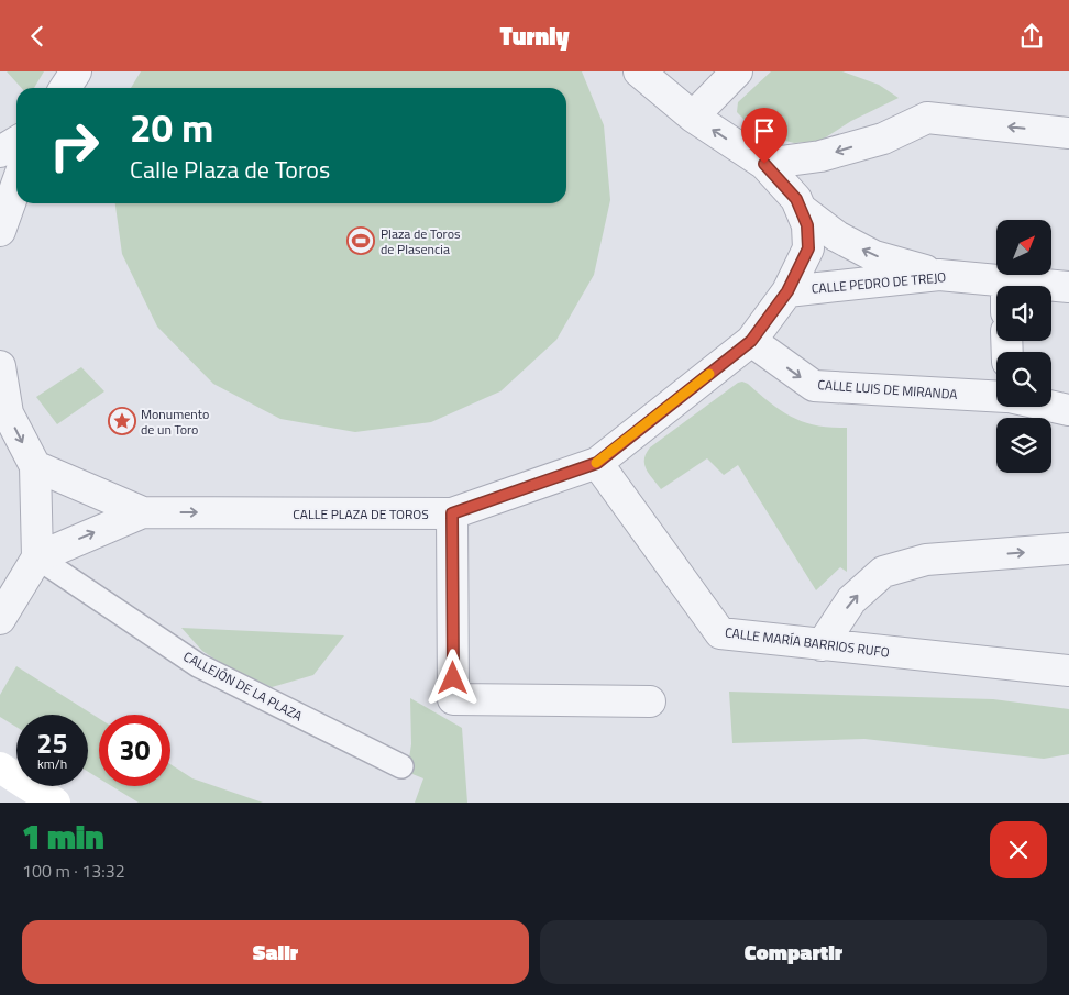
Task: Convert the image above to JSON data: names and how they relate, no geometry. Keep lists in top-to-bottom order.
{
  "streets": {
    "street": [
      "CALLE PEDRO DE TREJO",
      "CALLE LUIS DE MIRANDA",
      "CALLE PLAZA DE TOROS",
      "CALLE MARÍA BARRIOS RUFO"
    ],
    "lane": ["CALLEJÓN DE LA PLAZA"]
  },
  "crossings": [
    ["CALLE PEDRO DE TREJO", "CALLE PLAZA DE TOROS"],
    ["CALLE LUIS DE MIRANDA", "CALLE PLAZA DE TOROS"],
    ["CALLE PLAZA DE TOROS", "CALLE MARÍA BARRIOS RUFO"]
  ],
  "places": {
    "sports": ["Plaza de Toros de Plasencia"],
    "place": ["Monumento de un Toro"]
  },
  "north": "top right",
  "page": {
    "header": "Turnly",
    "turn": ["20 m", "Calle Plaza de Toros"],
    "speed": "25 km/h",
    "limit": "30",
    "heading": ["1 min", "100 m · 13:32"],
    "buttons": ["Salir", "Compartir"]
  }
}
